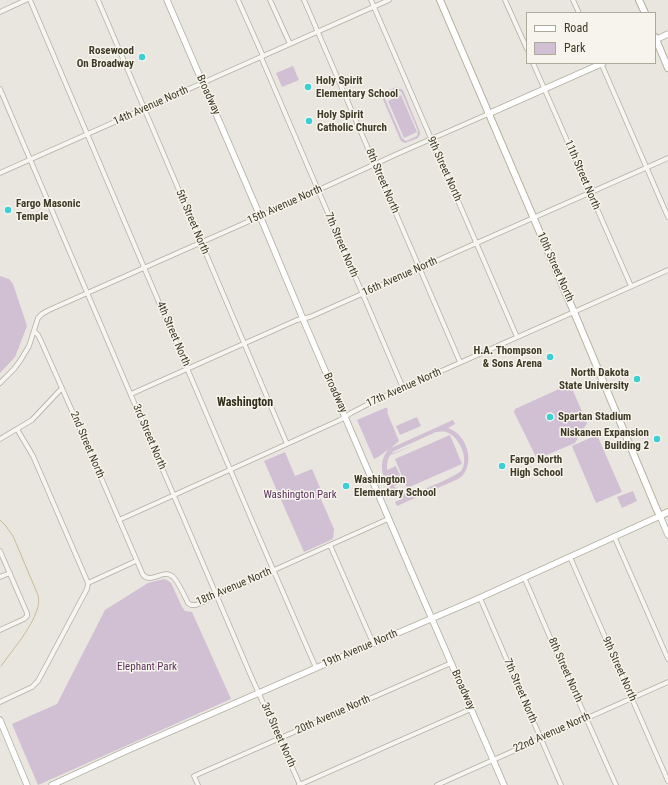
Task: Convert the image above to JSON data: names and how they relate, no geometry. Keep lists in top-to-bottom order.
{
  "streets": {
    "main road": ["10th Street North", "19th Avenue North"],
    "street": [
      "Broadway",
      "14th Avenue North",
      "9th Street North",
      "11th Street North",
      "8th Street North",
      "15th Avenue North",
      "5th Street North",
      "7th Street North",
      "16th Avenue North",
      "4th Street North",
      "17th Avenue North",
      "3rd Street North",
      "2nd Street North",
      "18th Avenue North",
      "20th Avenue North",
      "22nd Avenue North"
    ]
  },
  "crossings": [
    ["Broadway", "14th Avenue North"],
    ["Broadway", "15th Avenue North"],
    ["Broadway", "16th Avenue North"],
    ["Broadway", "17th Avenue North"],
    ["Broadway", "18th Avenue North"],
    ["Broadway", "19th Avenue North"],
    ["Broadway", "20th Avenue North"],
    ["Broadway", "22nd Avenue North"],
    ["14th Avenue North", "9th Street North"],
    ["14th Avenue North", "8th Street North"],
    ["14th Avenue North", "5th Street North"],
    ["14th Avenue North", "7th Street North"],
    ["14th Avenue North", "4th Street North"],
    ["14th Avenue North", "3rd Street North"],
    ["9th Street North", "15th Avenue North"],
    ["9th Street North", "16th Avenue North"],
    ["9th Street North", "17th Avenue North"],
    ["9th Street North", "19th Avenue North"],
    ["9th Street North", "22nd Avenue North"],
    ["11th Street North", "15th Avenue North"],
    ["11th Street North", "16th Avenue North"],
    ["11th Street North", "17th Avenue North"],
    ["8th Street North", "15th Avenue North"],
    ["8th Street North", "16th Avenue North"],
    ["8th Street North", "17th Avenue North"],
    ["8th Street North", "19th Avenue North"],
    ["8th Street North", "22nd Avenue North"],
    ["15th Avenue North", "5th Street North"],
    ["15th Avenue North", "7th Street North"],
    ["15th Avenue North", "10th Street North"],
    ["15th Avenue North", "4th Street North"],
    ["15th Avenue North", "3rd Street North"],
    ["15th Avenue North", "2nd Street North"],
    ["5th Street North", "16th Avenue North"],
    ["5th Street North", "17th Avenue North"],
    ["7th Street North", "16th Avenue North"],
    ["7th Street North", "17th Avenue North"],
    ["7th Street North", "19th Avenue North"],
    ["7th Street North", "22nd Avenue North"],
    ["10th Street North", "16th Avenue North"],
    ["10th Street North", "17th Avenue North"],
    ["10th Street North", "19th Avenue North"],
    ["16th Avenue North", "4th Street North"],
    ["16th Avenue North", "3rd Street North"],
    ["4th Street North", "17th Avenue North"],
    ["4th Street North", "18th Avenue North"],
    ["4th Street North", "19th Avenue North"],
    ["17th Avenue North", "3rd Street North"],
    ["17th Avenue North", "2nd Street North"],
    ["3rd Street North", "18th Avenue North"],
    ["3rd Street North", "19th Avenue North"],
    ["3rd Street North", "20th Avenue North"],
    ["2nd Street North", "18th Avenue North"]
  ],
  "districts": ["Washington"],
  "parks": ["Washington Park", "Elephant Park"],
  "places": [
    "Rosewood On Broadway",
    "Holy Spirit Elementary School",
    "Holy Spirit Catholic Church",
    "Fargo Masonic Temple",
    "H.A. Thompson & Sons Arena",
    "North Dakota State University",
    "Spartan Stadium",
    "Niskanen Expansion Building 2",
    "Fargo North High School",
    "Washington Elementary School"
  ],
  "legend": ["Road", "Park"]
}
